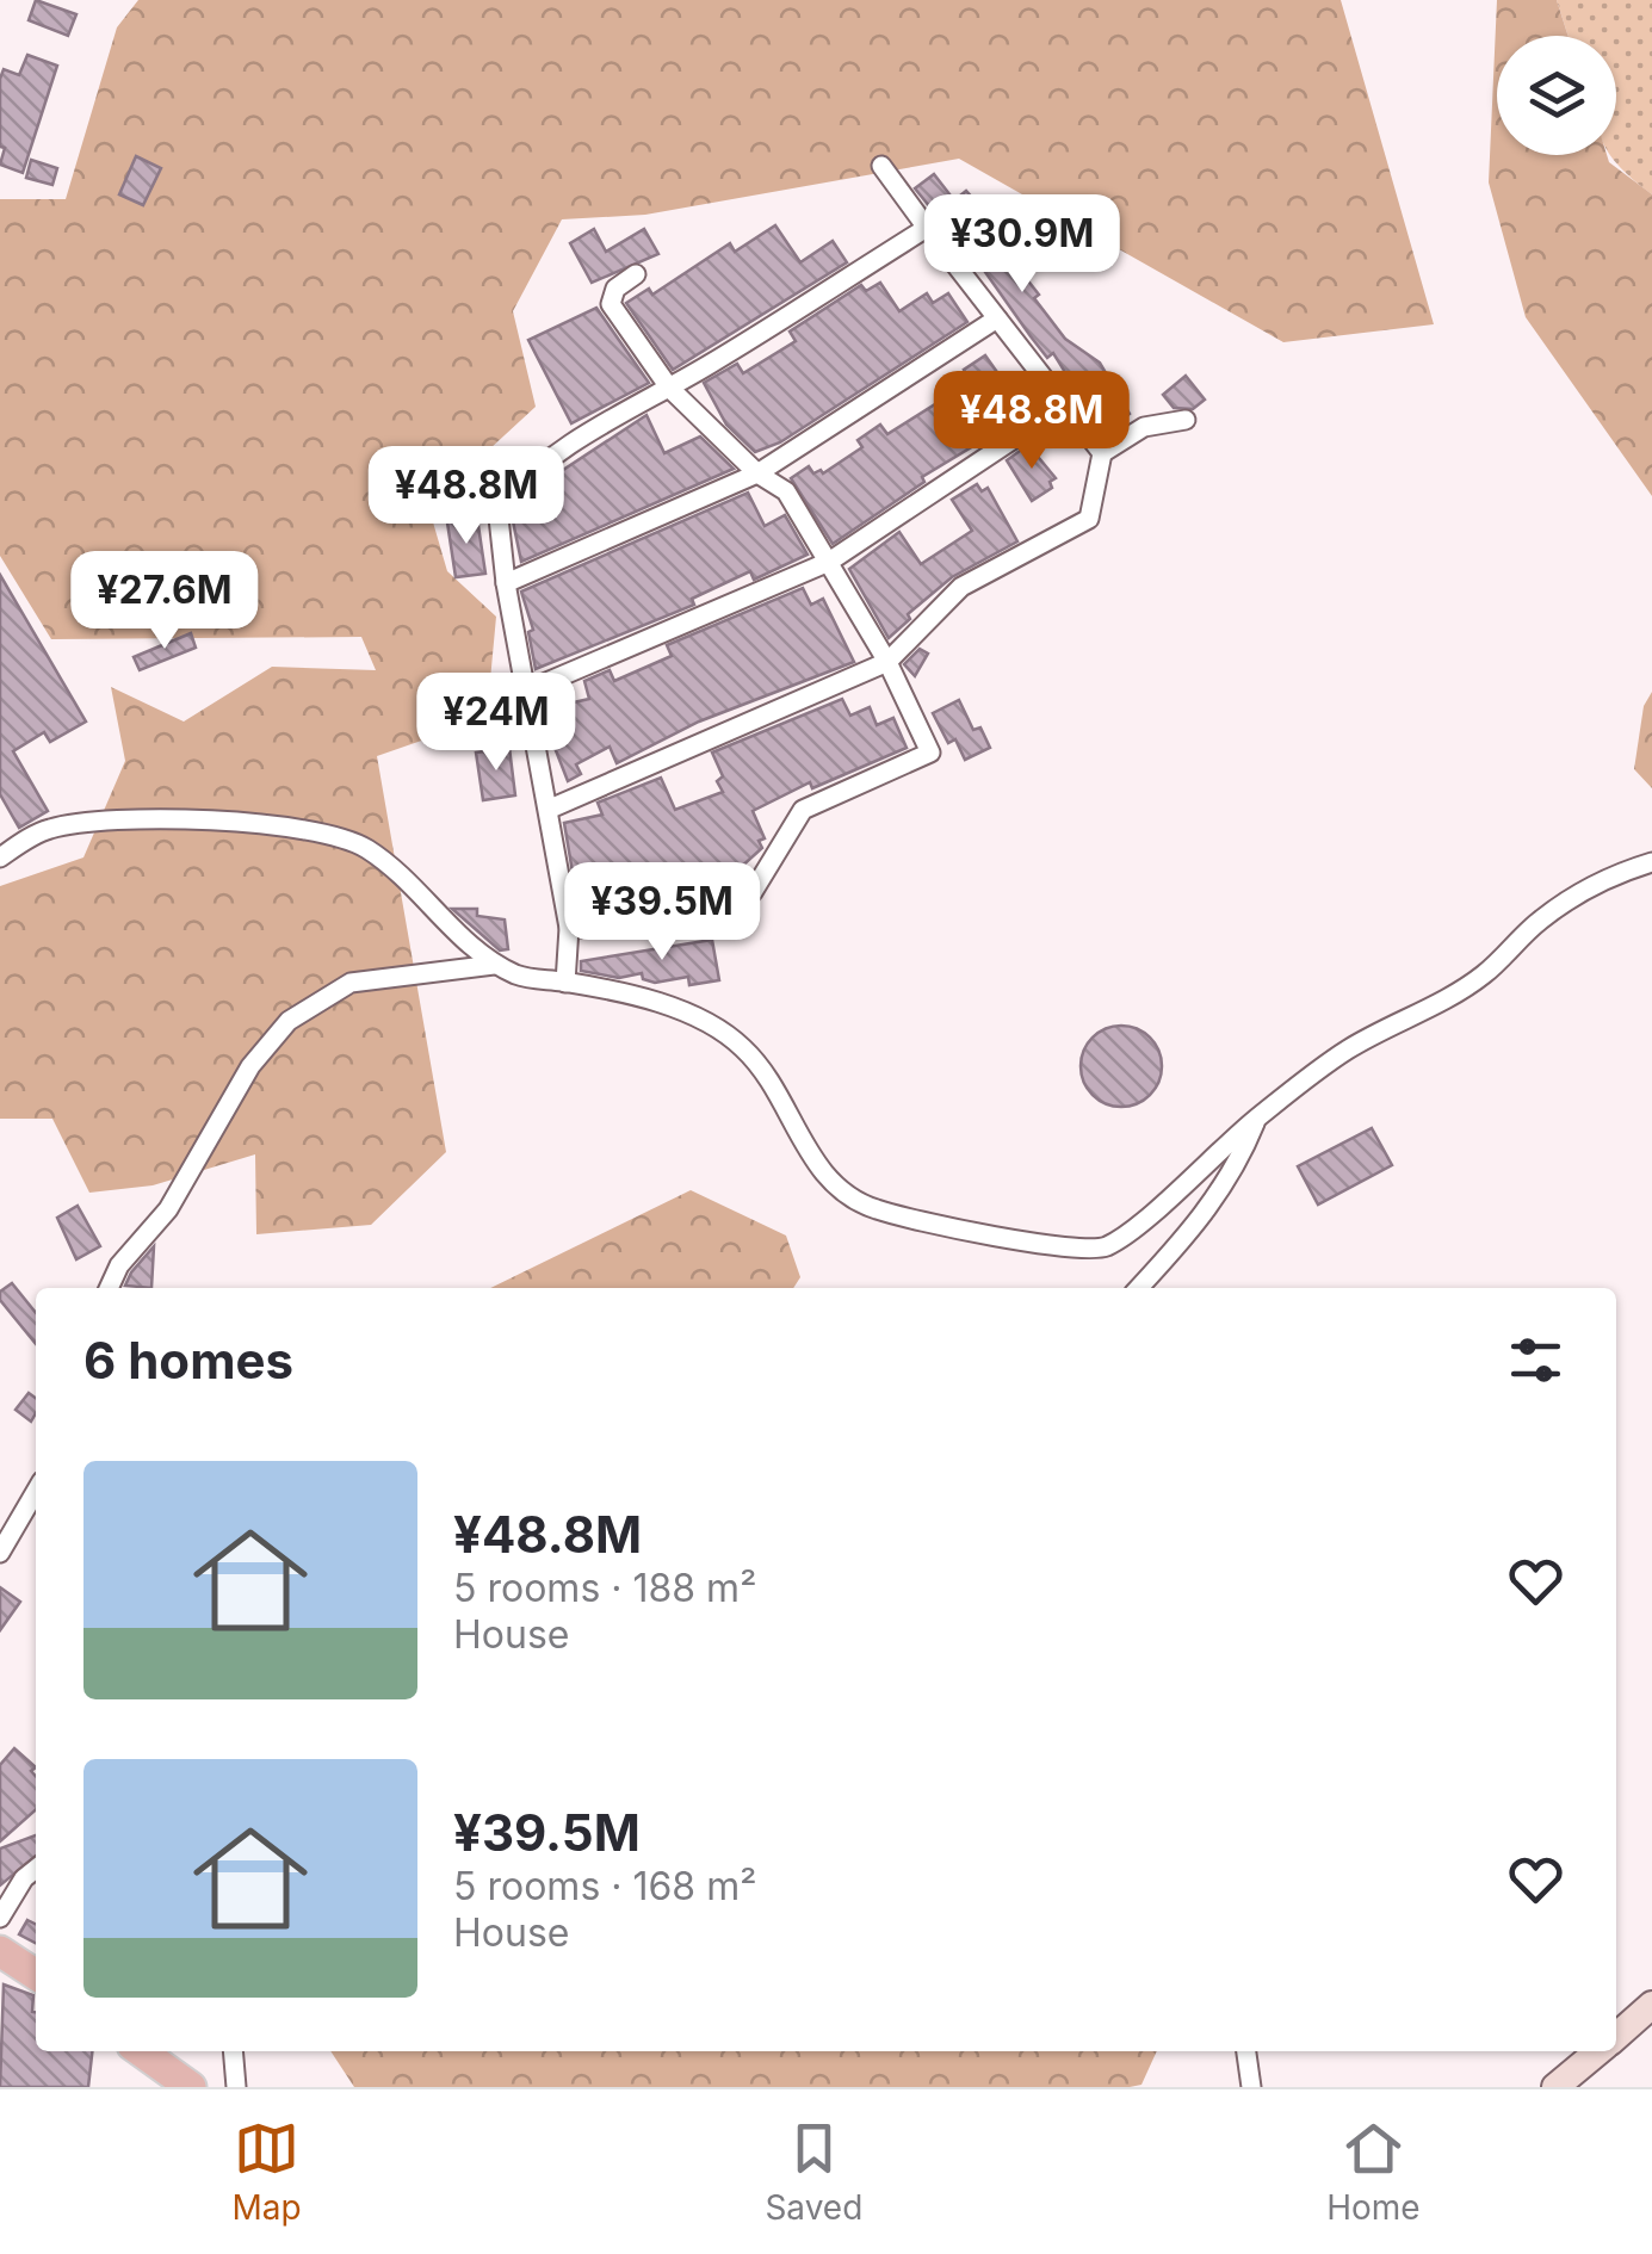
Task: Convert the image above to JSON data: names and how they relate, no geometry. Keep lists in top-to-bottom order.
{
  "page": {
    "price": [
      "¥30.9M",
      "¥48.8M",
      "¥48.8M",
      "¥27.6M",
      "¥24M",
      "¥39.5M"
    ],
    "heading": "6 homes",
    "list": [
      {
        "name": "¥48.8M",
        "note": "5 rooms · 188 m² · House"
      },
      {
        "name": "¥39.5M",
        "note": "5 rooms · 168 m² · House"
      }
    ],
    "tabs": ["Map", "Saved", "Home"]
  }
}
